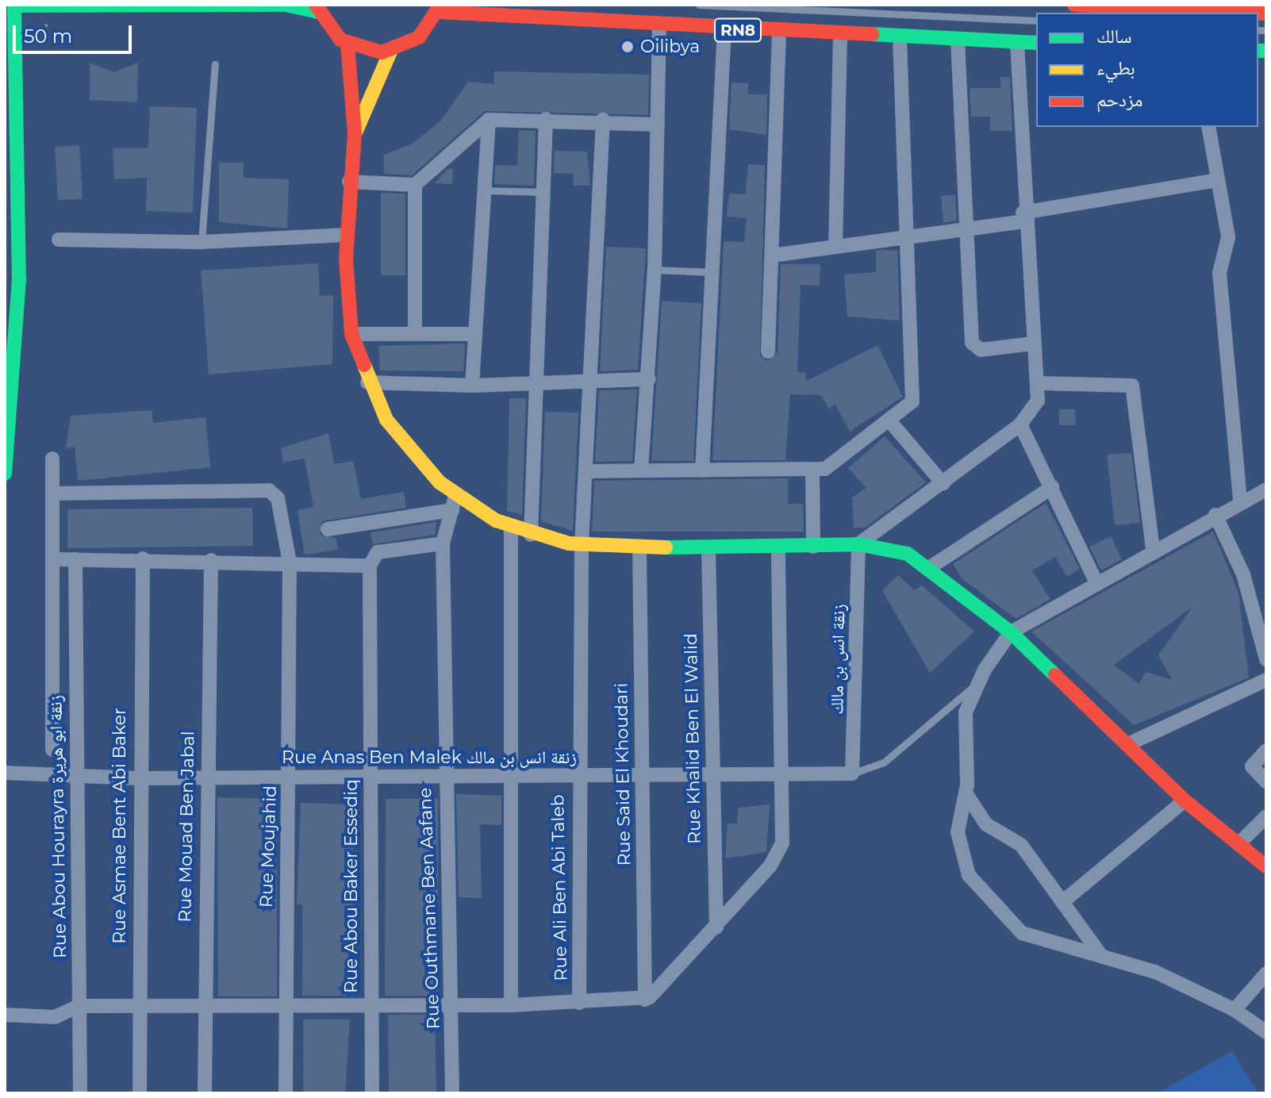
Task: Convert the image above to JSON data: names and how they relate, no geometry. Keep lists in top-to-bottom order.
{
  "streets": {
    "main road": ["RN8"],
    "street": [
      "زنقة انس بن مالك",
      "Rue Khalid Ben El Walid",
      "Rue Anas Ben Malek زنقة انس بن مالك",
      "Rue Said El Khoudari",
      "Rue Asmae Bent Abi Baker",
      "Rue Abou Hourayra زنقة ابو هريرة",
      "Rue Mouad Ben Jabal",
      "Rue Moujahid",
      "Rue Abou Baker Essediq",
      "Rue Ali Ben Abi Taleb",
      "Rue Outhmane Ben Aafane"
    ]
  },
  "crossings": [
    ["زنقة انس بن مالك", "Rue Anas Ben Malek زنقة انس بن مالك"],
    ["Rue Khalid Ben El Walid", "Rue Anas Ben Malek زنقة انس بن مالك"],
    ["Rue Anas Ben Malek زنقة انس بن مالك", "Rue Said El Khoudari"],
    ["Rue Anas Ben Malek زنقة انس بن مالك", "Rue Asmae Bent Abi Baker"],
    ["Rue Anas Ben Malek زنقة انس بن مالك", "Rue Abou Hourayra زنقة ابو هريرة"],
    ["Rue Anas Ben Malek زنقة انس بن مالك", "Rue Mouad Ben Jabal"],
    ["Rue Anas Ben Malek زنقة انس بن مالك", "Rue Moujahid"],
    ["Rue Anas Ben Malek زنقة انس بن مالك", "Rue Abou Baker Essediq"],
    ["Rue Anas Ben Malek زنقة انس بن مالك", "Rue Ali Ben Abi Taleb"],
    ["Rue Anas Ben Malek زنقة انس بن مالك", "Rue Outhmane Ben Aafane"]
  ],
  "places": ["Oilibya"],
  "legend": ["سالك", "بطيء", "مزدحم"],
  "scale_bar": "50 m"
}
